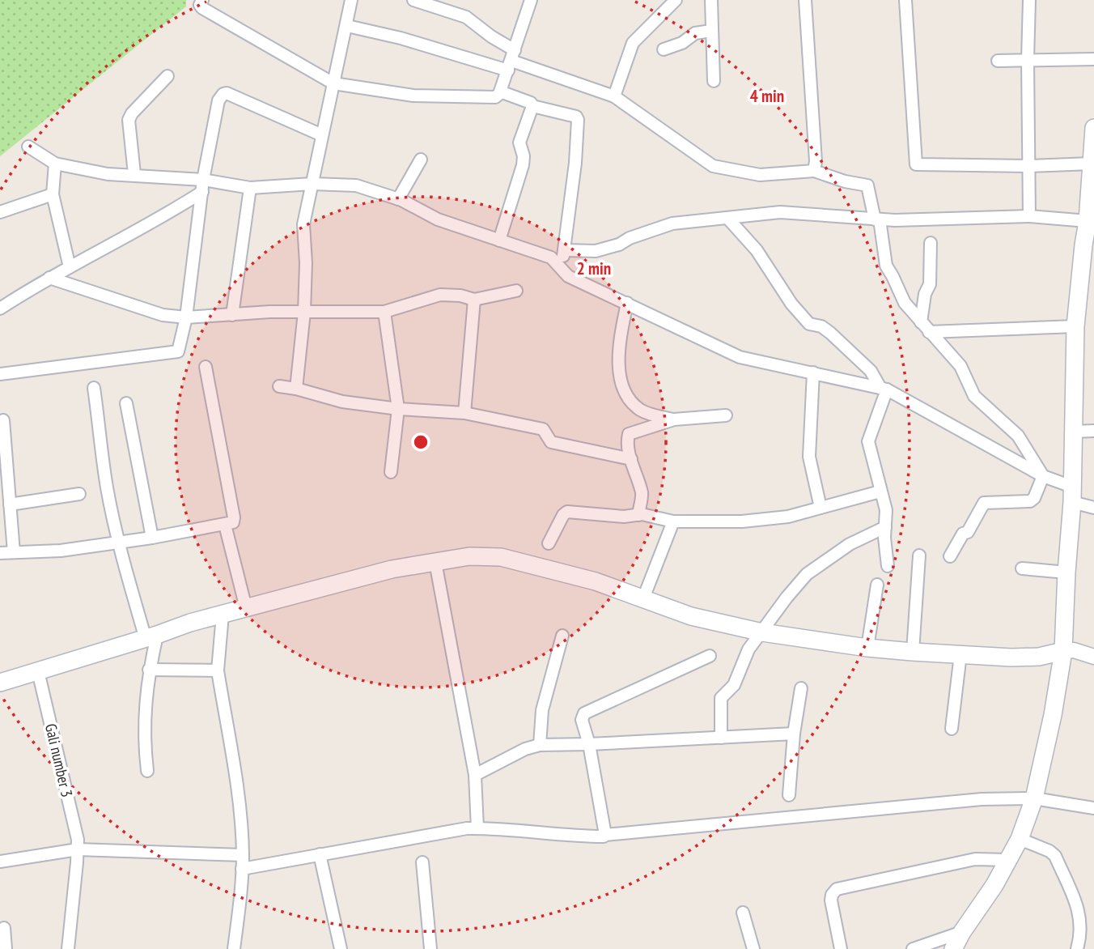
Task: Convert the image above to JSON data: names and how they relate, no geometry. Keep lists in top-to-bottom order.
{
  "streets": {
    "street": ["Gali number 3"]
  },
  "rings": ["4 min", "2 min"]
}
